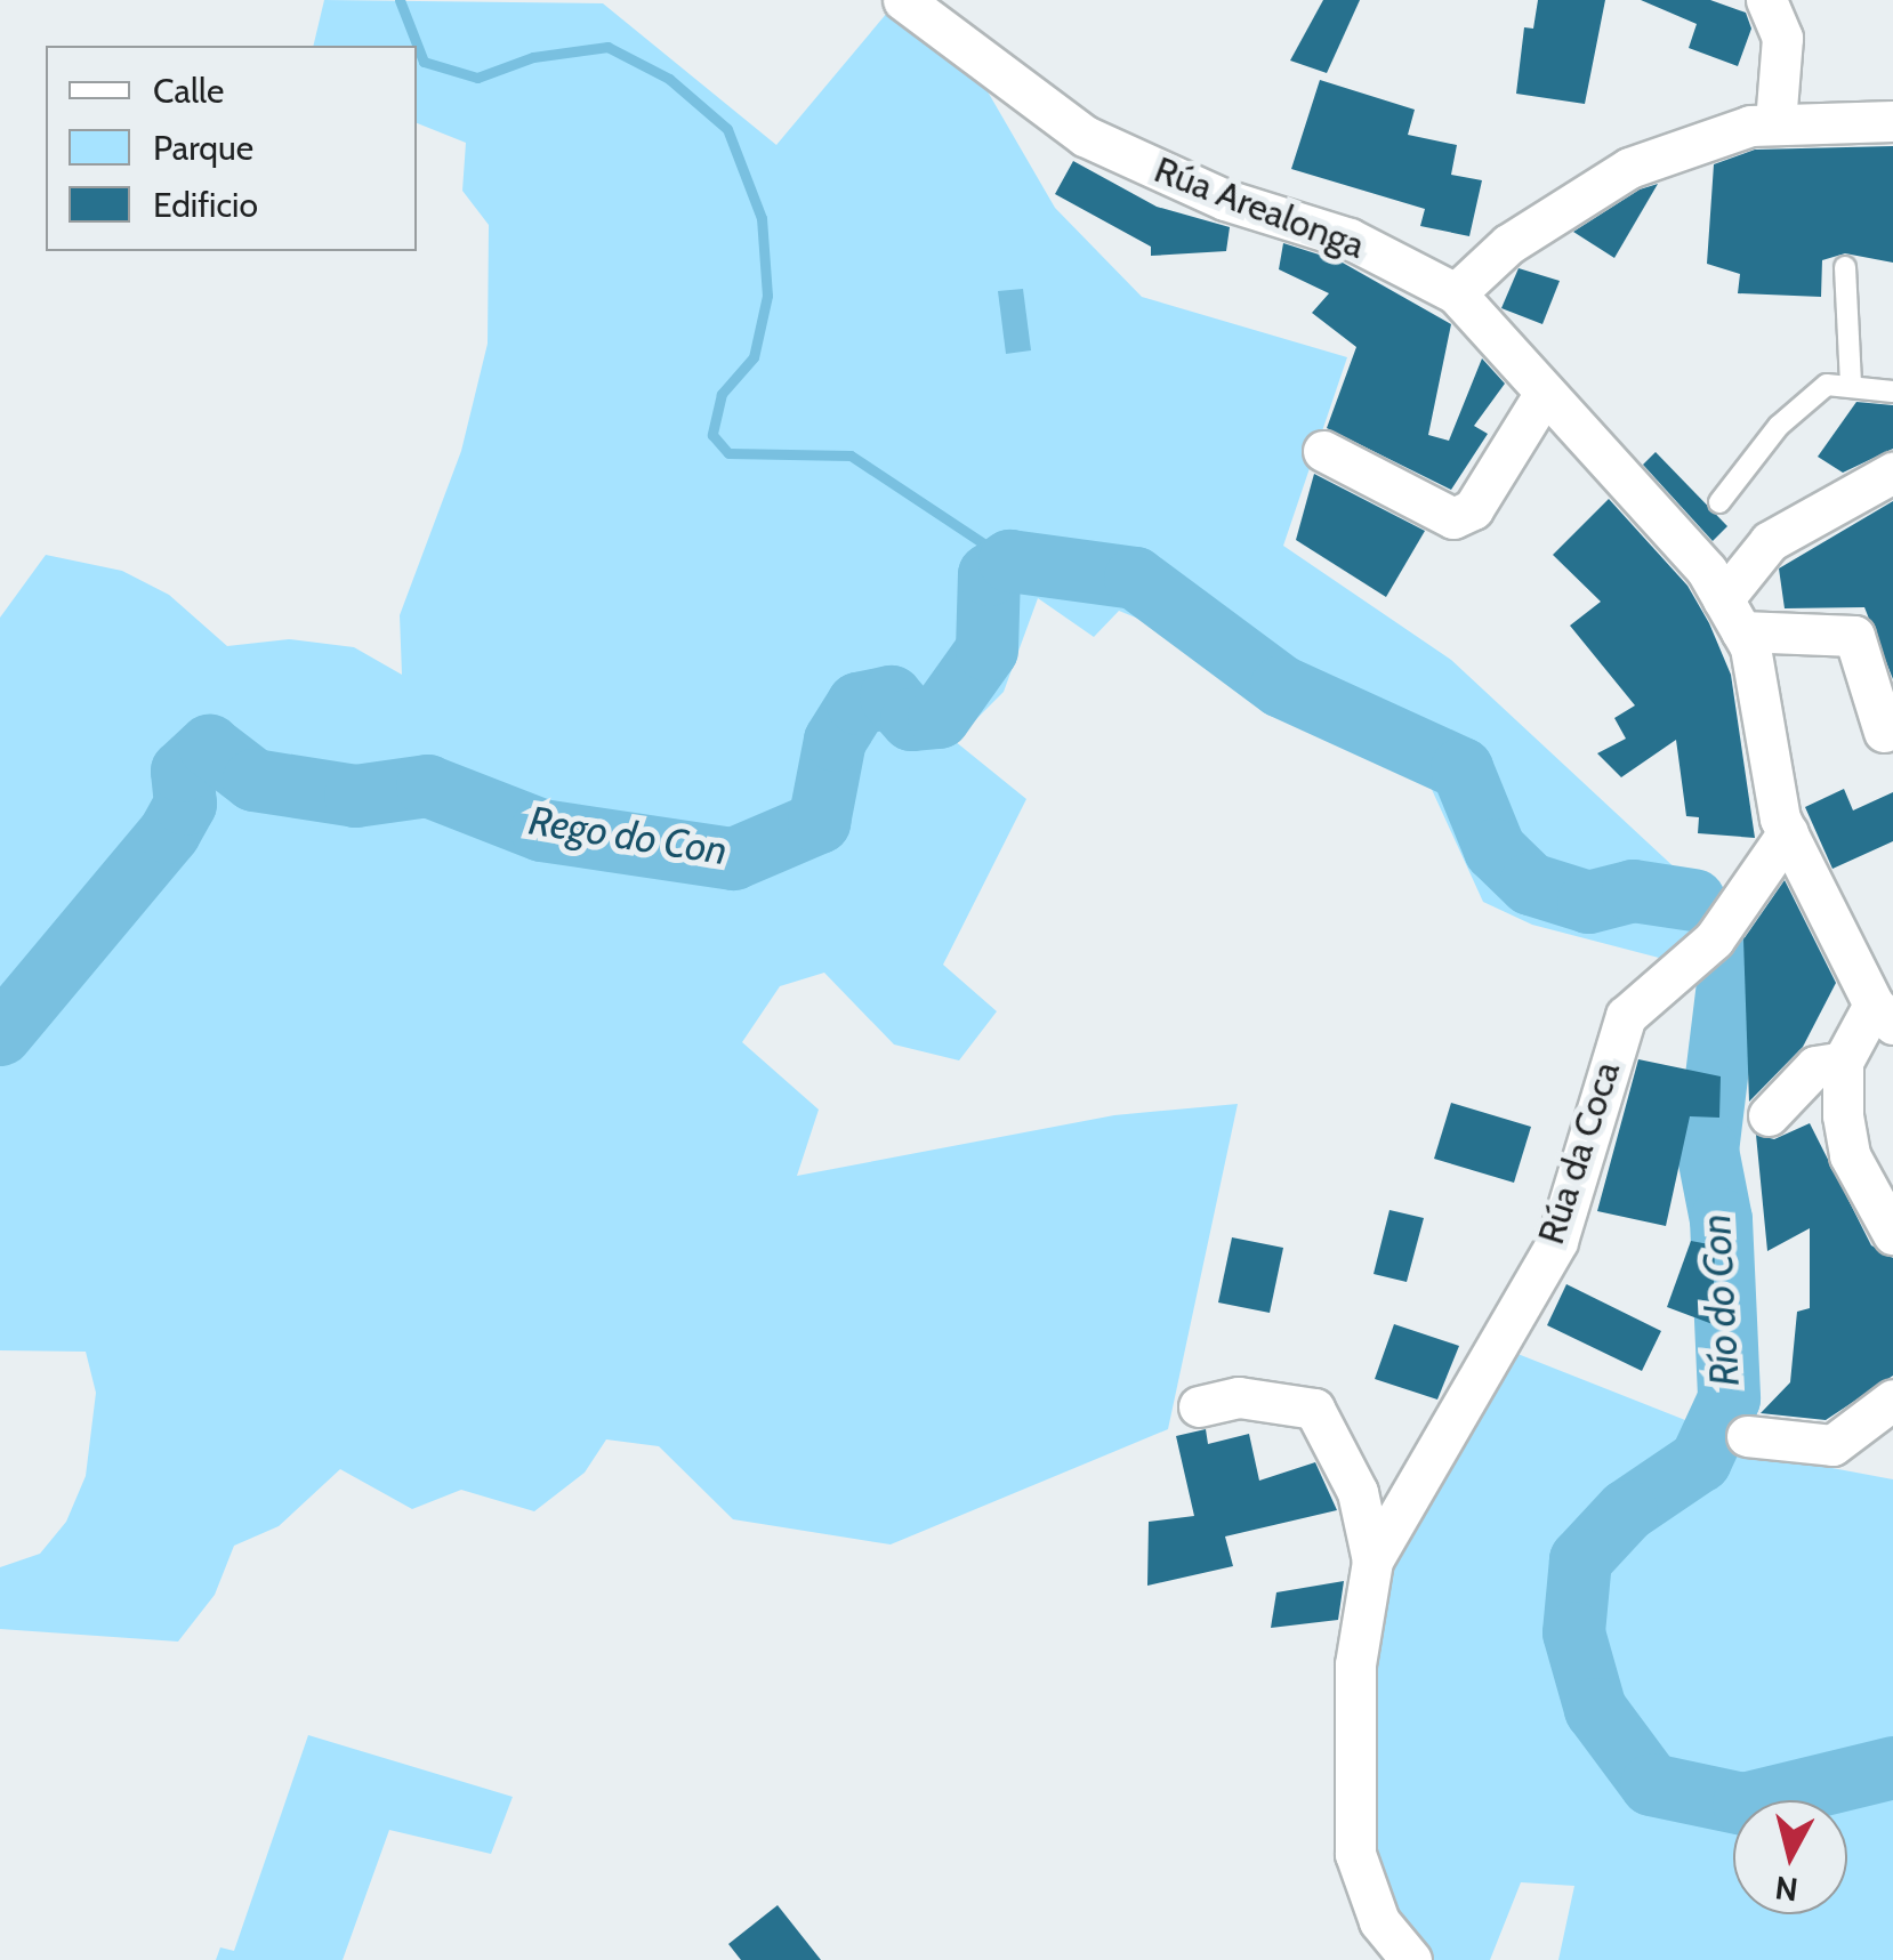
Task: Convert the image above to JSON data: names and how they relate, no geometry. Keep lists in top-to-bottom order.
{
  "streets": {
    "street": ["Rúa Arealonga", "Rúa da Coca"]
  },
  "crossings": [
    ["Rúa Arealonga", "Rúa da Coca"]
  ],
  "water": ["Rego do Con", "Río do Con"],
  "legend": ["Calle", "Parque", "Edificio"],
  "north": "bottom"
}
